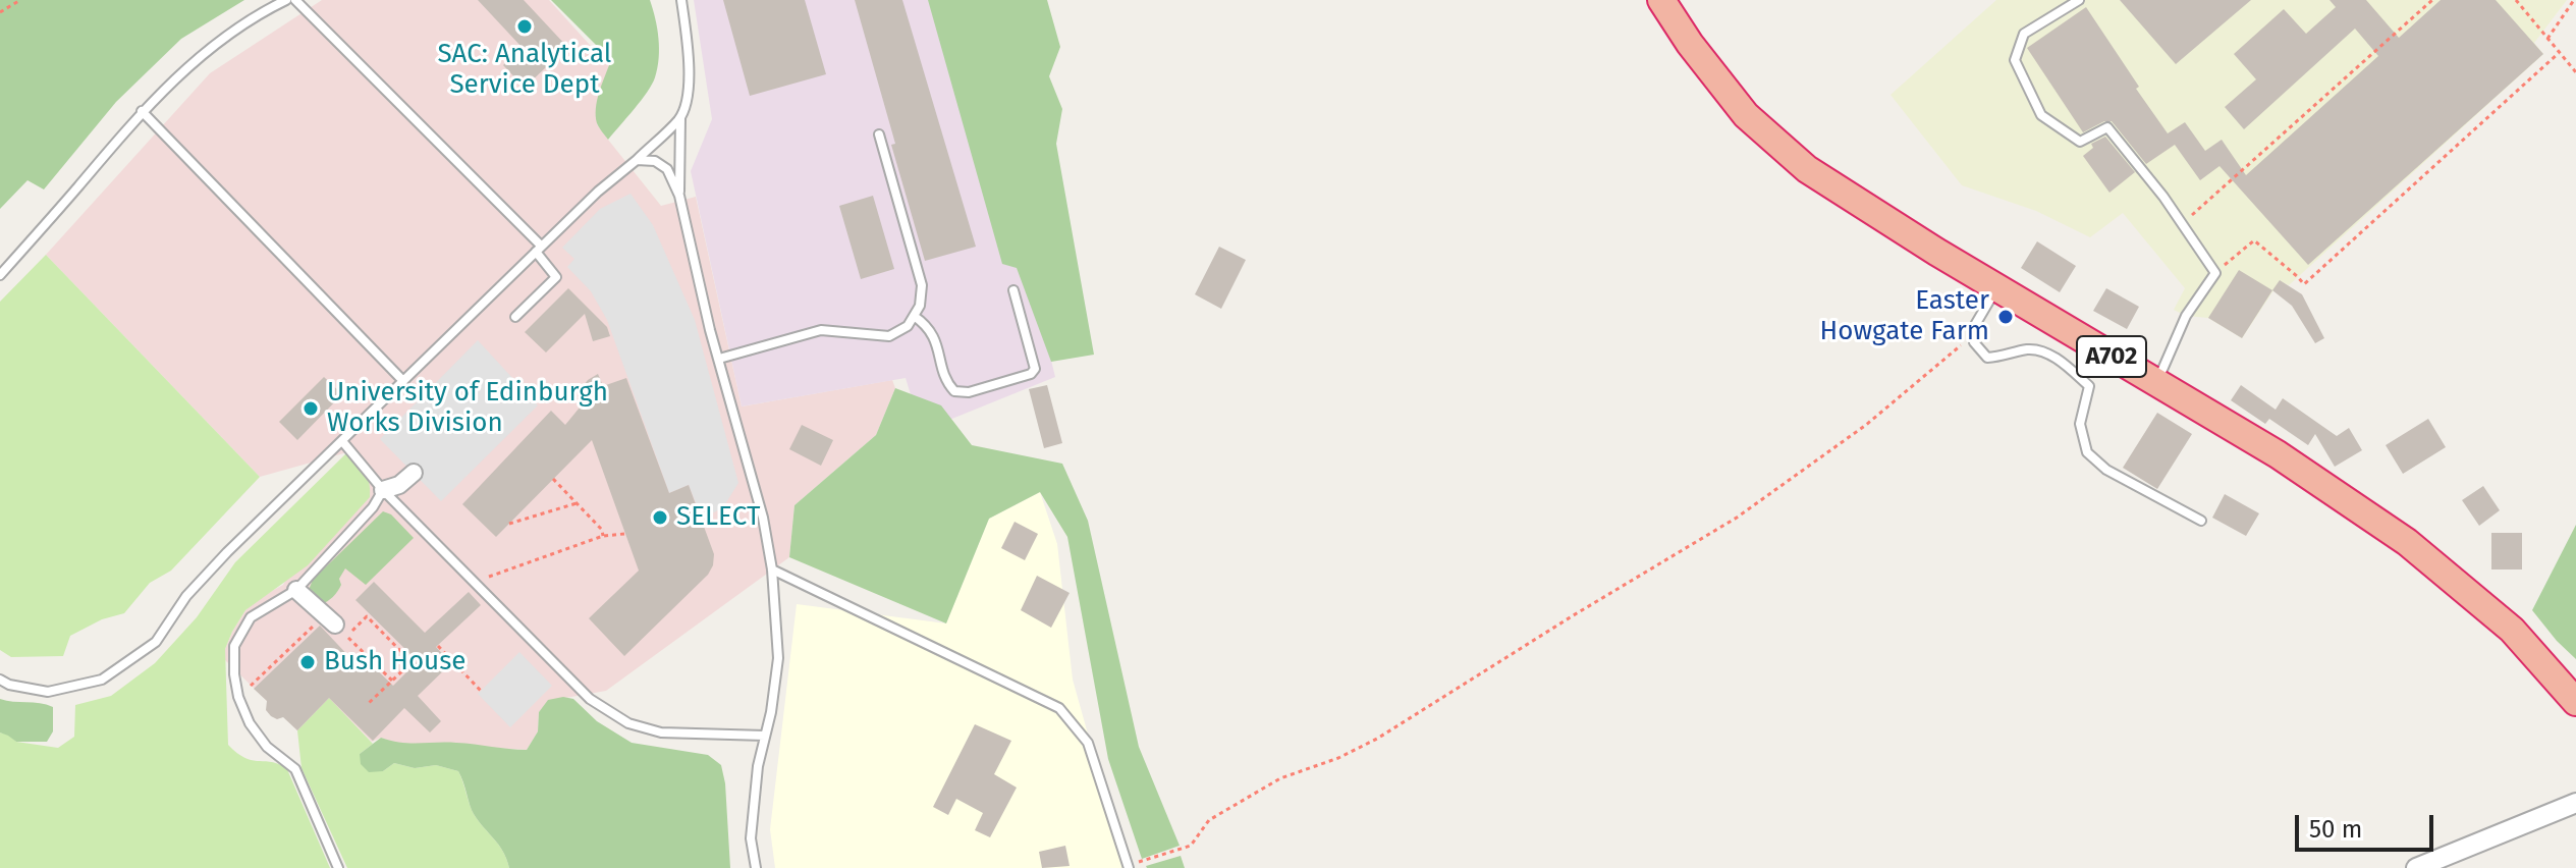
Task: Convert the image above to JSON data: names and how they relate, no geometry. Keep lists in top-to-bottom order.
{
  "streets": {
    "highway": ["A702"]
  },
  "places": [
    "SAC: Analytical Service Dept",
    "Easter Howgate Farm",
    "University of Edinburgh Works Division",
    "SELECT",
    "Bush House"
  ],
  "scale_bar": "50 m"
}
